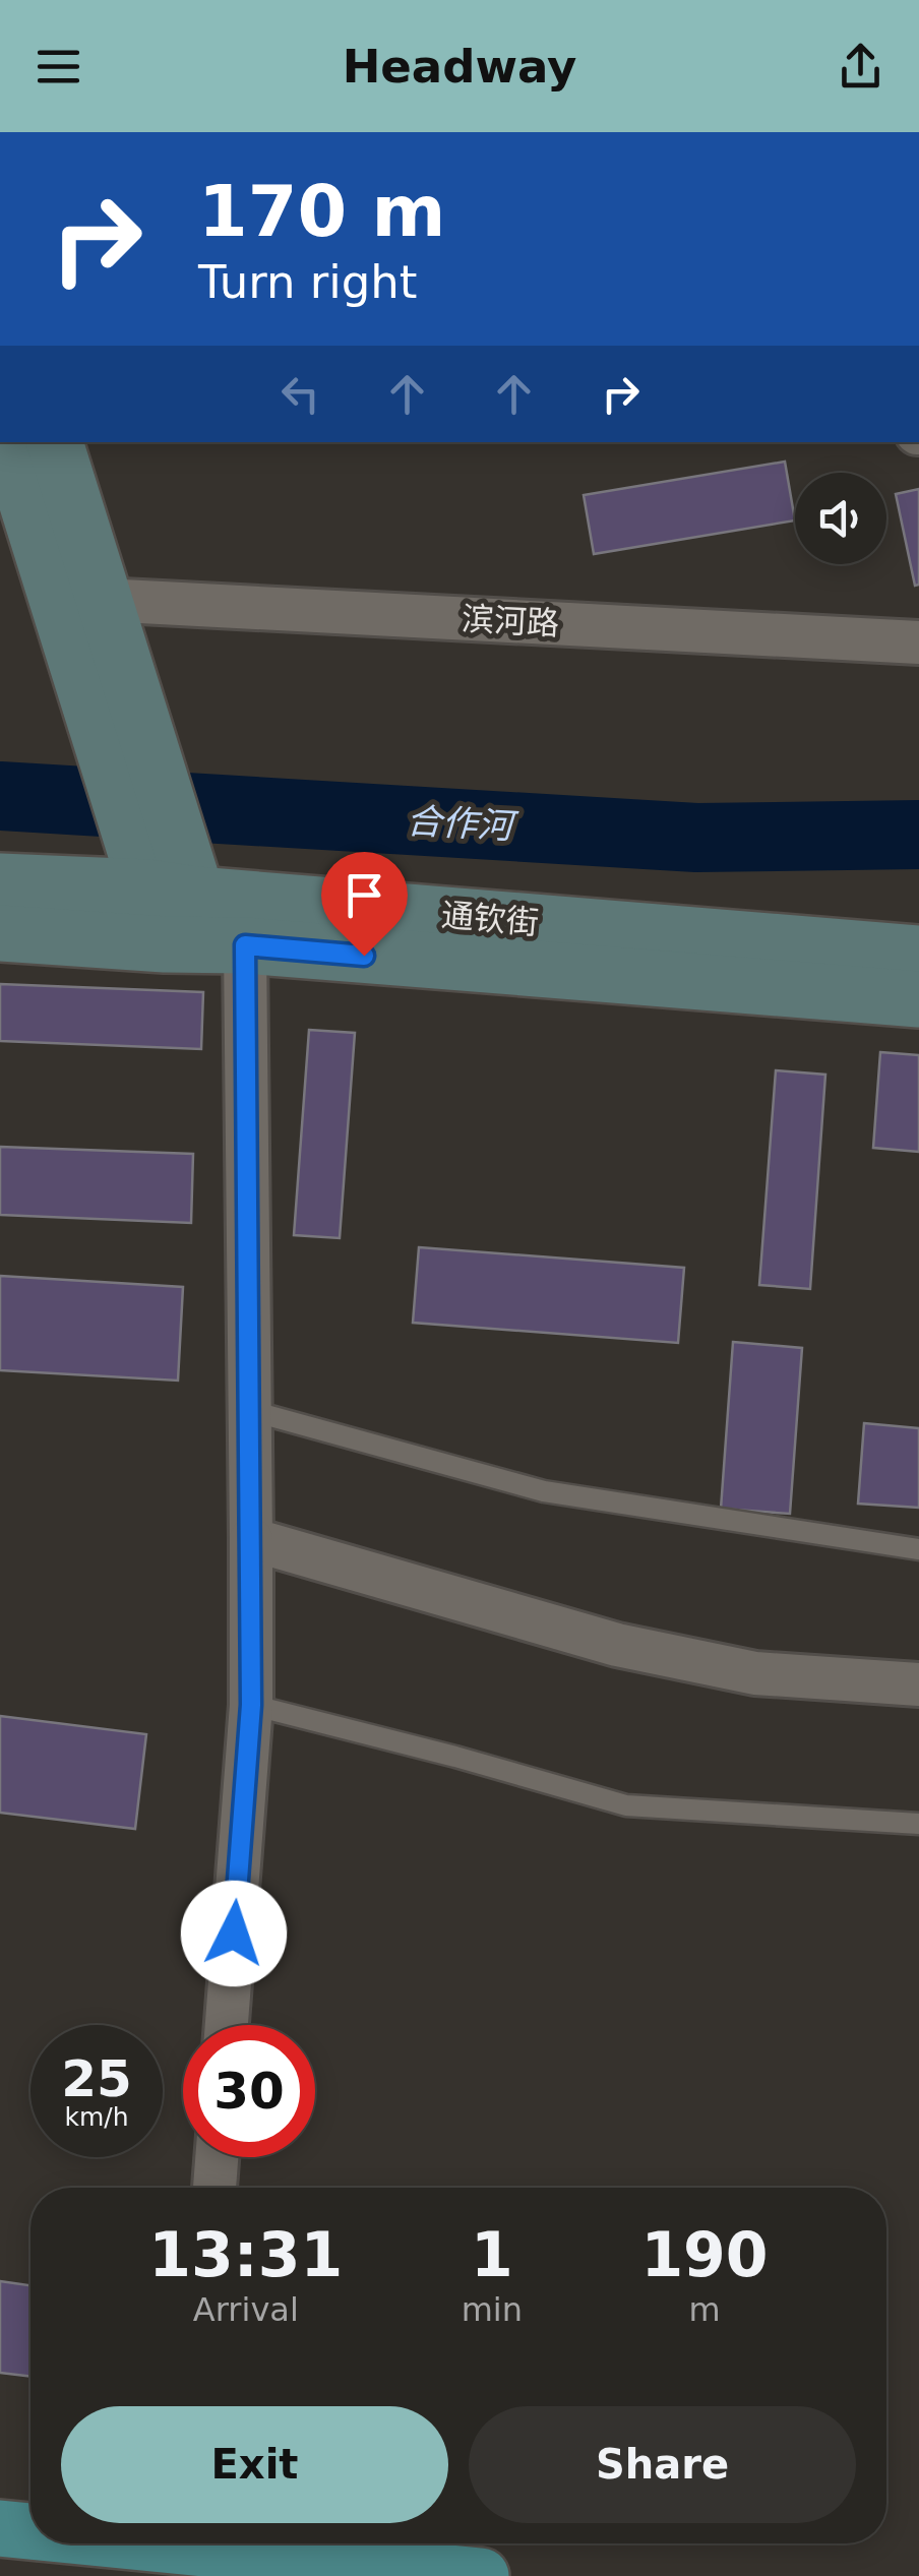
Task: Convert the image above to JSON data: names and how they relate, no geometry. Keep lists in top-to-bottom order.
{
  "streets": {
    "main road": ["通钦街"],
    "street": ["滨河路"]
  },
  "water": ["合作河"],
  "page": {
    "header": "Headway",
    "turn": ["170 m", "Turn right"],
    "speed": "25 km/h",
    "limit": "30",
    "eta": [
      "13:31",
      "Arrival",
      "1",
      "min",
      "190",
      "m"
    ],
    "buttons": ["Exit", "Share"]
  }
}
